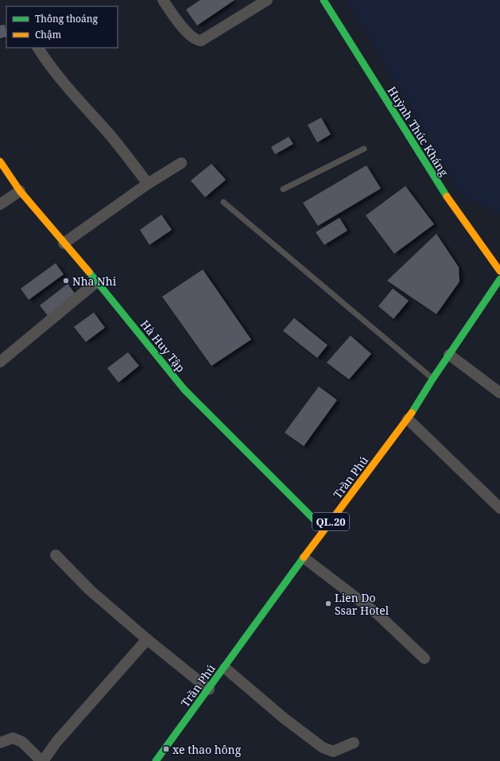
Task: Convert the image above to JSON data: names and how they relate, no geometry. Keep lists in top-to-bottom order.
{
  "streets": {
    "main road": [
      "Huỳnh Thúc Kháng",
      "Hà Huy Tập",
      "Trần Phú",
      "QL.20"
    ]
  },
  "crossings": [
    ["Hà Huy Tập", "Trần Phú"]
  ],
  "places": {
    "other": ["Nha Nhi", "Lien Do Ssar Hotel"],
    "transit": ["xe thao hông"]
  },
  "legend": ["Thông thoáng", "Chậm"]
}
